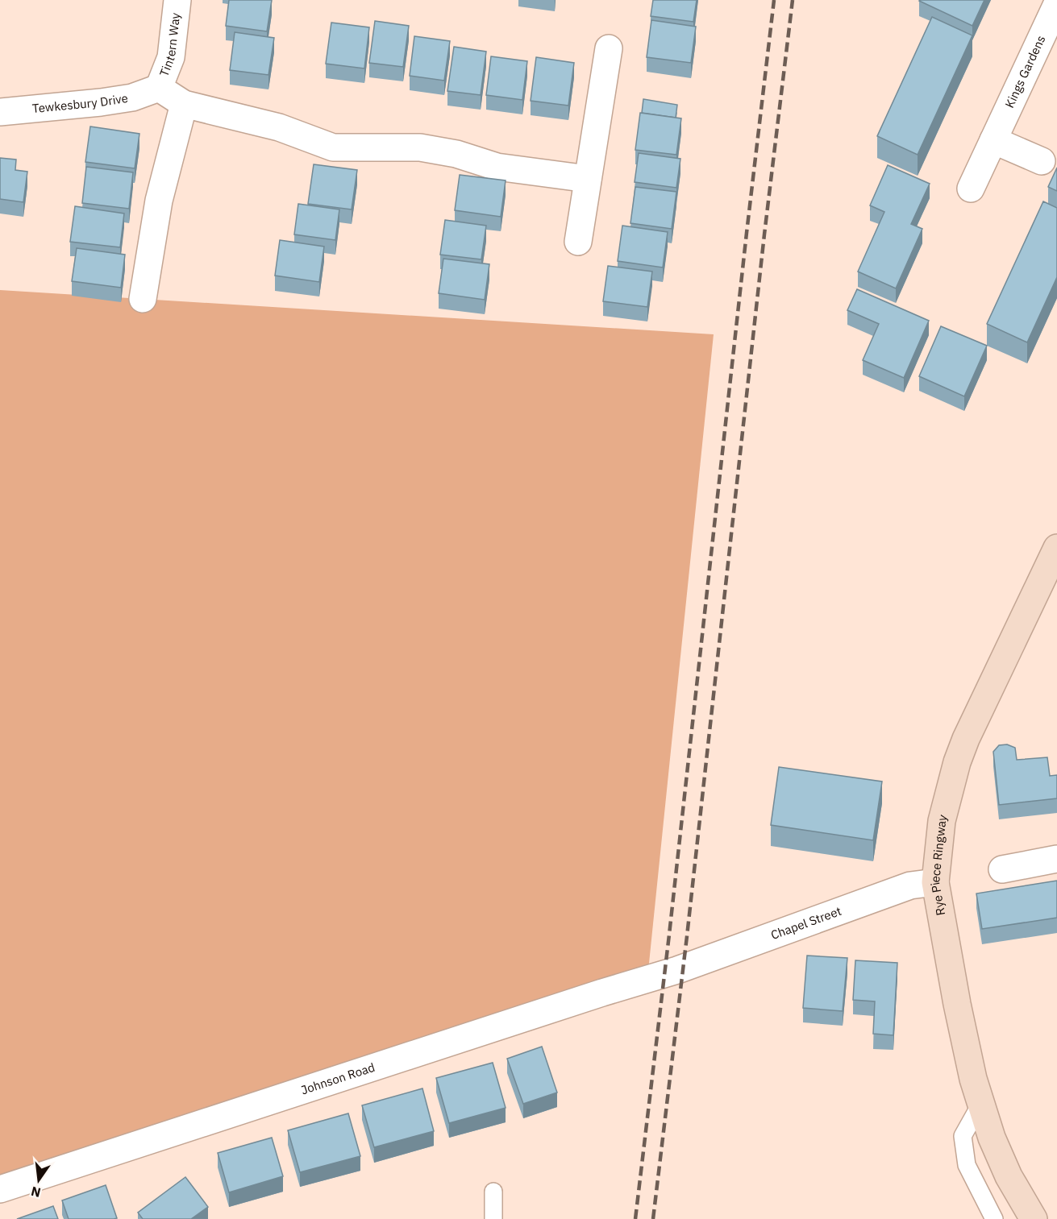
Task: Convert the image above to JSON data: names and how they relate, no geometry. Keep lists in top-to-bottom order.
{
  "streets": {
    "main road": ["Rye Piece Ringway"],
    "street": [
      "Tintern Way",
      "Kings Gardens",
      "Tewkesbury Drive",
      "Chapel Street",
      "Johnson Road"
    ]
  },
  "crossings": [
    ["Tintern Way", "Tewkesbury Drive"],
    ["Rye Piece Ringway", "Chapel Street"],
    ["Chapel Street", "Johnson Road"]
  ],
  "north": "bottom"
}
